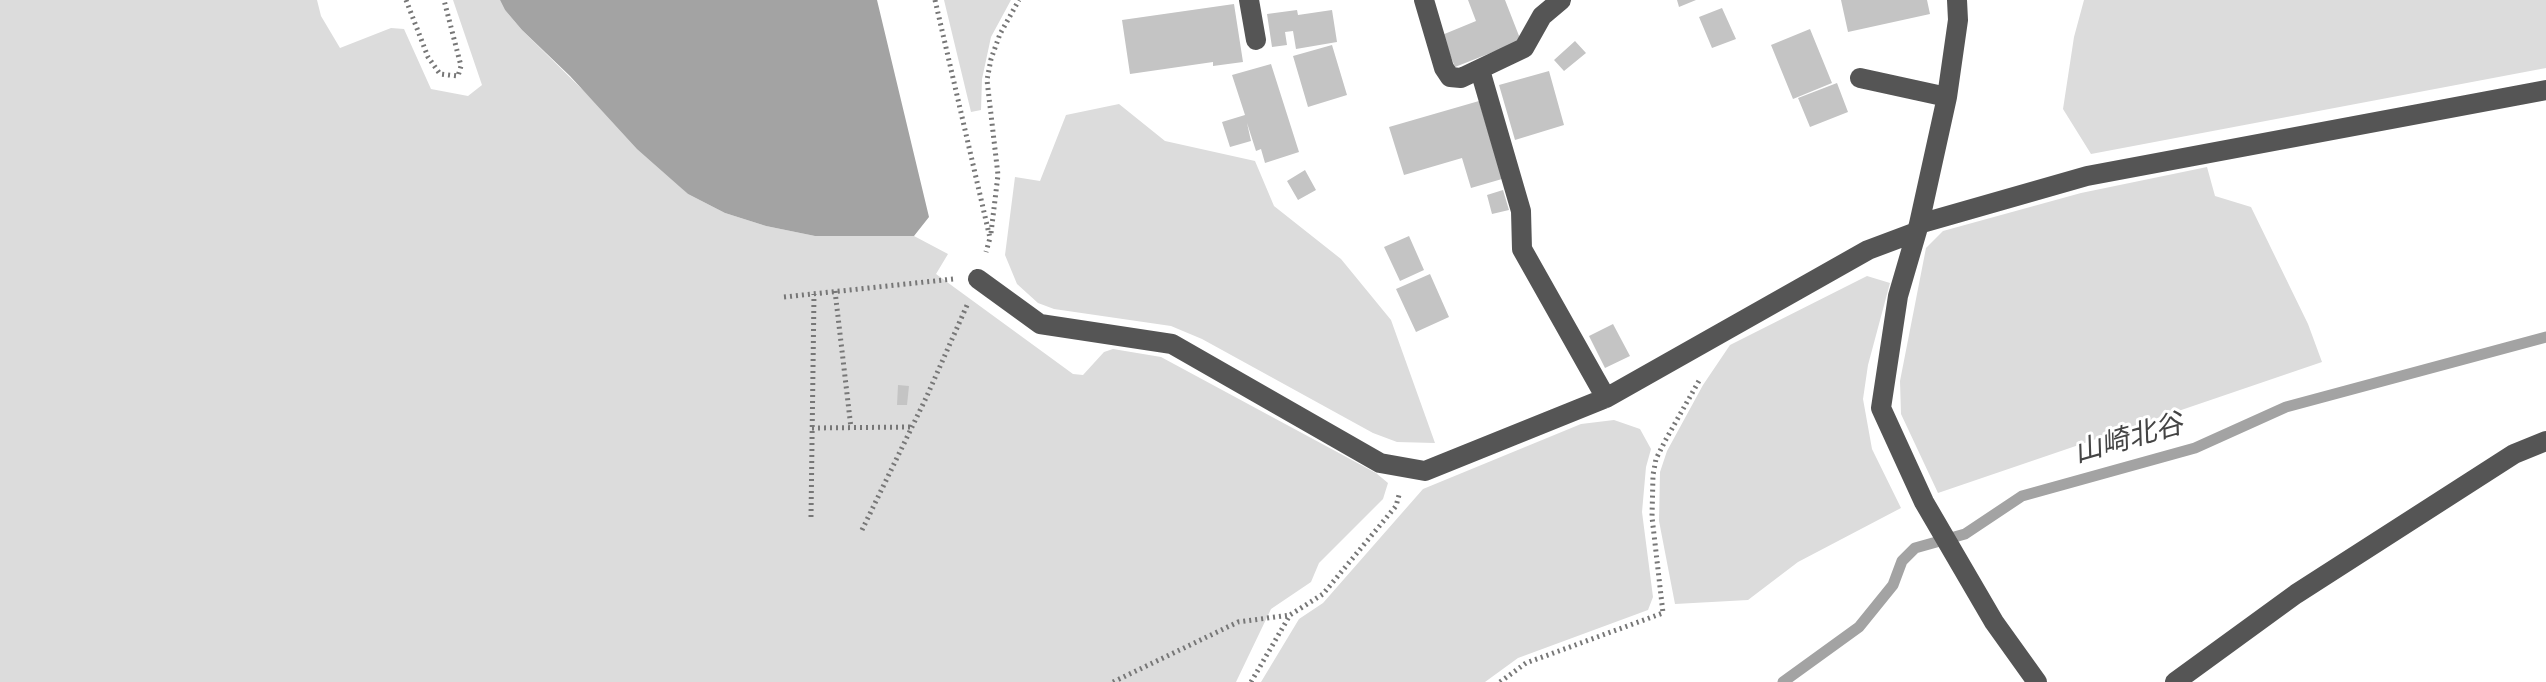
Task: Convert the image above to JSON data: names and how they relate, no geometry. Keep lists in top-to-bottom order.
{
  "water": ["山崎北谷"]
}
